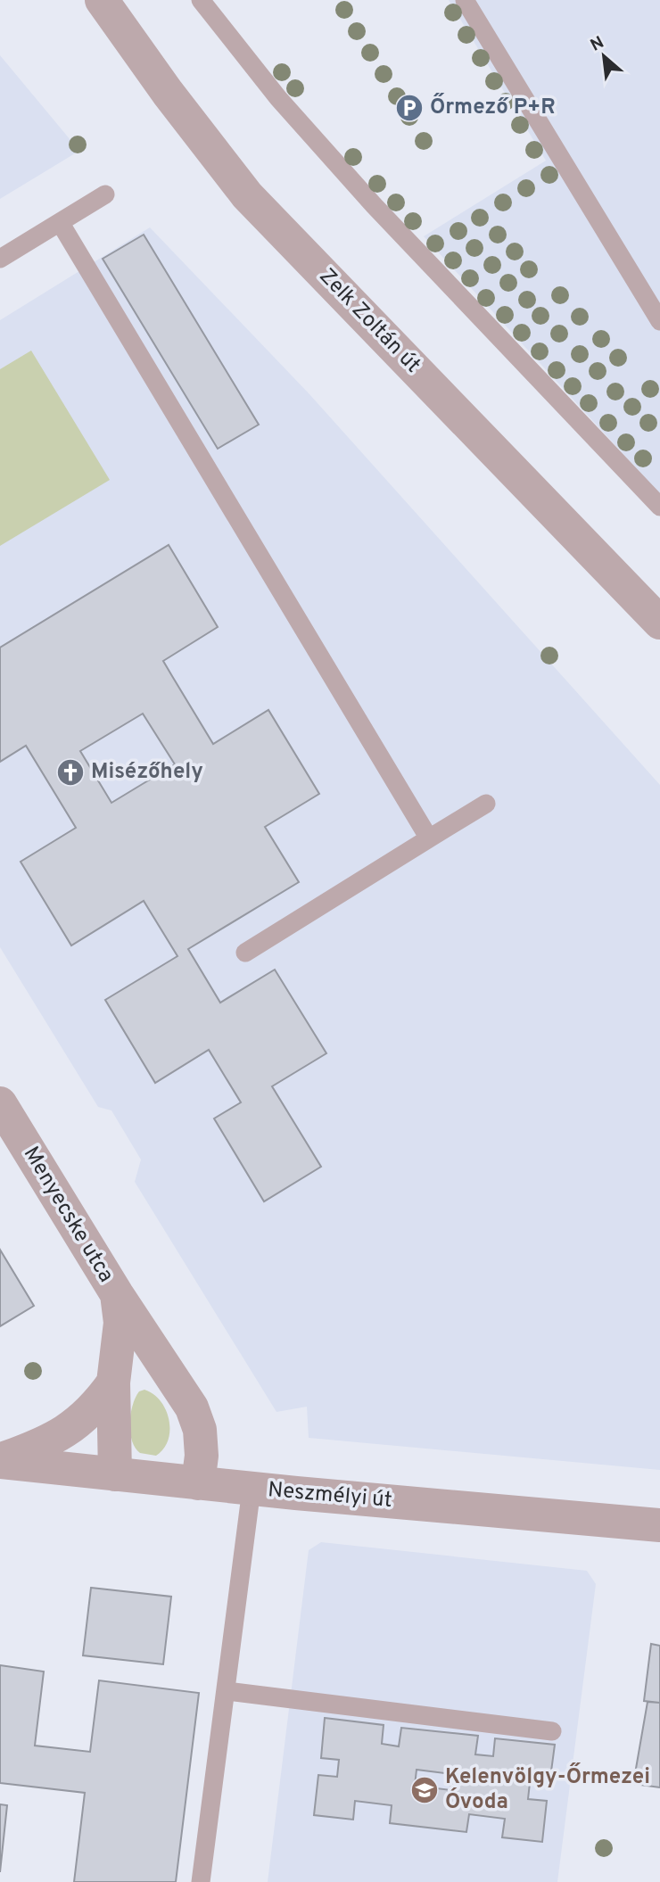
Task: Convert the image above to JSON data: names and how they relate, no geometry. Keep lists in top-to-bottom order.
{
  "streets": {
    "street": ["Zelk Zoltán út", "Menyecske utca", "Neszmélyi út"]
  },
  "crossings": [
    ["Menyecske utca", "Neszmélyi út"]
  ],
  "places": {
    "parking": ["Őrmező P+R"],
    "church": ["Misézőhely"],
    "school or university": ["Kelenvölgy-Őrmezei Óvoda"]
  },
  "north": "top left"
}
